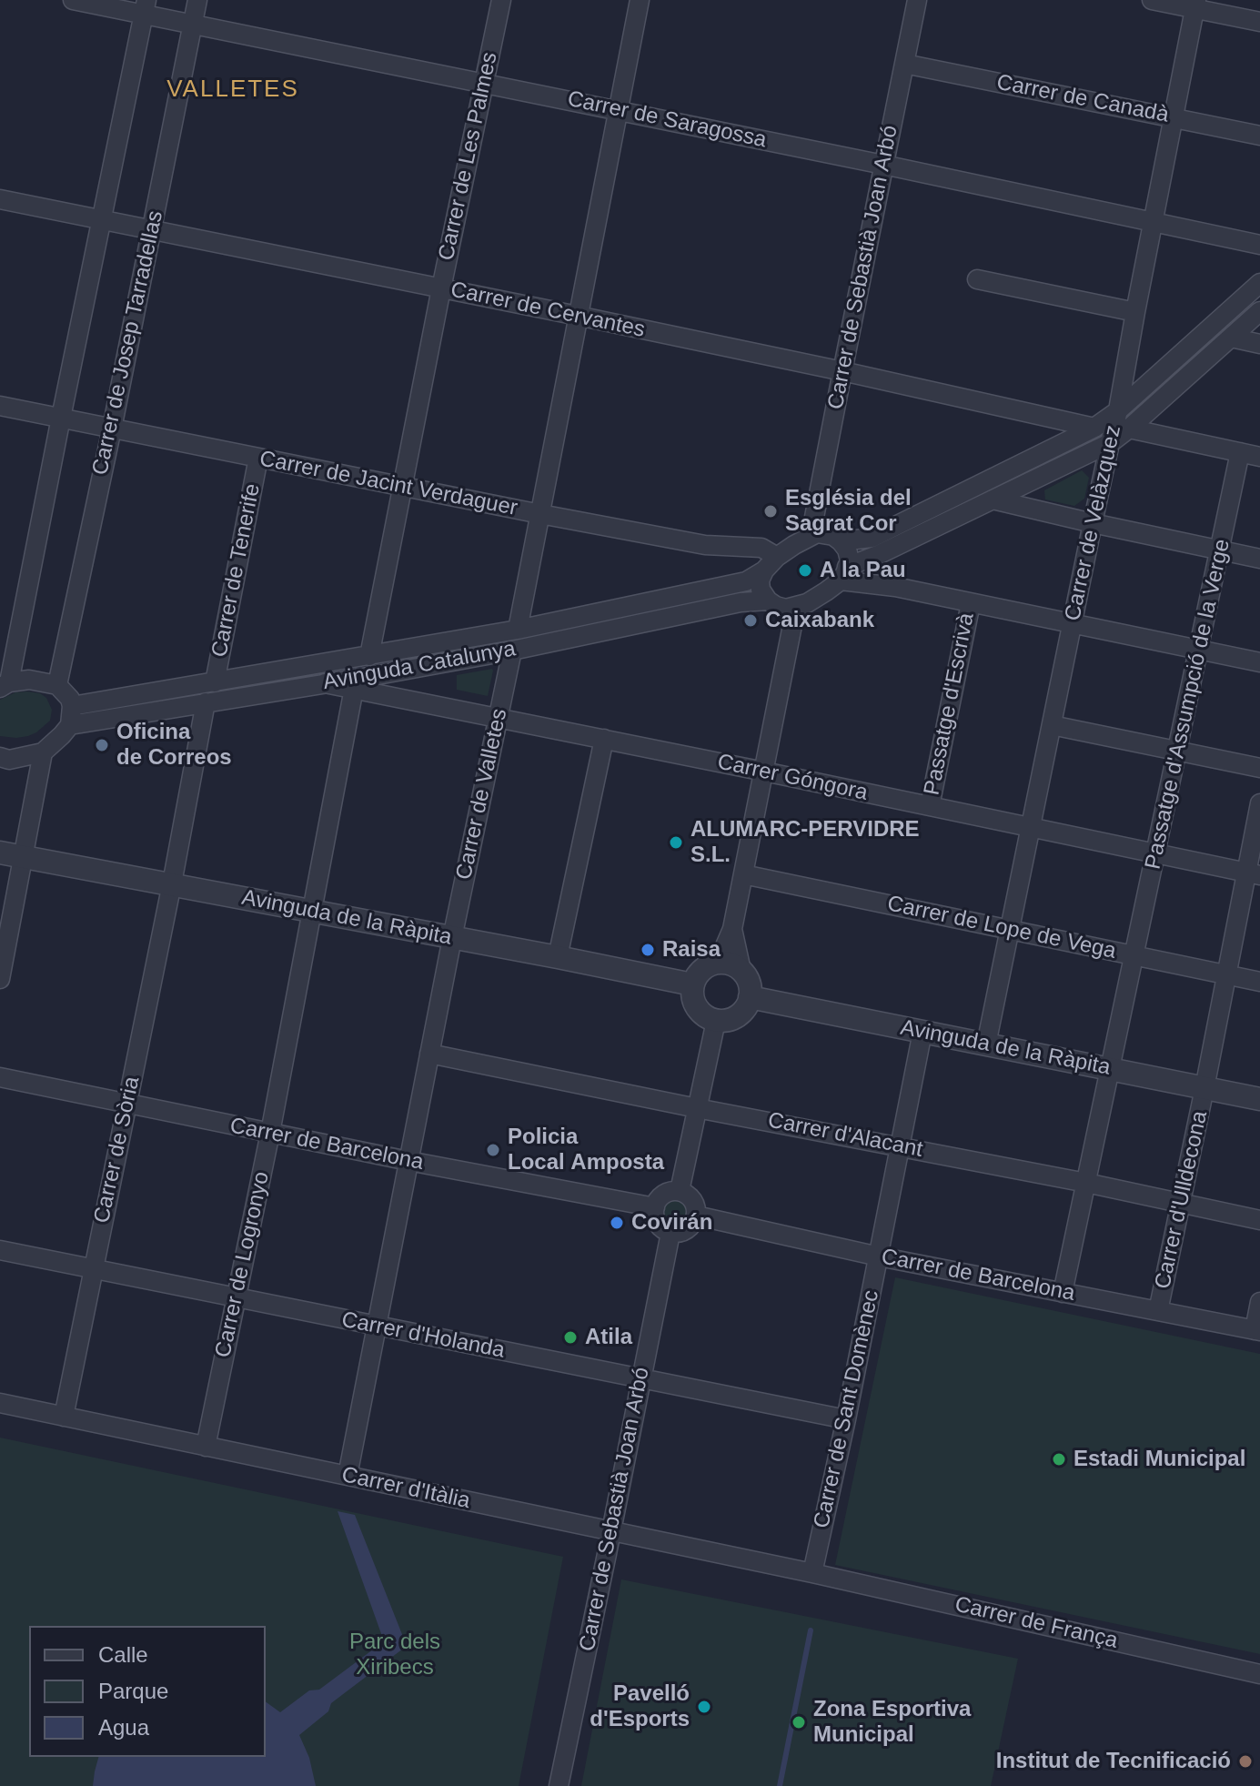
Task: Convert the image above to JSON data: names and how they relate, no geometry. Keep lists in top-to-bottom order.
{
  "streets": {
    "street": [
      "Carrer de Canadà",
      "Carrer de Saragossa",
      "Carrer de Les Palmes",
      "Carrer de Sebastià Joan Arbó",
      "Carrer de Cervantes",
      "Carrer de Josep Tarradellas",
      "Carrer de Jacint Verdaguer",
      "Carrer de Velàzquez",
      "Carrer de Tenerife",
      "Avinguda Catalunya",
      "Passatge d'Escrivà",
      "Passatge d'Assumpció de la Verge",
      "Carrer Góngora",
      "Carrer de Valletes",
      "Avinguda de la Ràpita",
      "Carrer de Lope de Vega",
      "Carrer d'Alacant",
      "Carrer de Barcelona",
      "Carrer de Sòria",
      "Carrer d'Ulldecona",
      "Carrer de Logronyo",
      "Carrer d'Holanda",
      "Carrer de Sant Domènec",
      "Carrer d'Itàlia",
      "Carrer de França"
    ]
  },
  "crossings": [
    ["Carrer de Canadà", "Carrer de Sebastià Joan Arbó"],
    ["Carrer de Canadà", "Carrer de Velàzquez"],
    ["Carrer de Saragossa", "Carrer de Les Palmes"],
    ["Carrer de Saragossa", "Carrer de Sebastià Joan Arbó"],
    ["Carrer de Saragossa", "Carrer de Josep Tarradellas"],
    ["Carrer de Saragossa", "Carrer de Velàzquez"],
    ["Carrer de Les Palmes", "Carrer de Cervantes"],
    ["Carrer de Les Palmes", "Carrer de Jacint Verdaguer"],
    ["Carrer de Sebastià Joan Arbó", "Carrer de Cervantes"],
    ["Carrer de Sebastià Joan Arbó", "Carrer de Jacint Verdaguer"],
    ["Carrer de Sebastià Joan Arbó", "Avinguda Catalunya"],
    ["Carrer de Sebastià Joan Arbó", "Carrer de Barcelona"],
    ["Carrer de Sebastià Joan Arbó", "Carrer d'Holanda"],
    ["Carrer de Sebastià Joan Arbó", "Carrer d'Itàlia"],
    ["Carrer de Cervantes", "Carrer de Josep Tarradellas"],
    ["Carrer de Josep Tarradellas", "Carrer de Jacint Verdaguer"],
    ["Carrer de Jacint Verdaguer", "Carrer de Tenerife"],
    ["Carrer de Jacint Verdaguer", "Avinguda Catalunya"],
    ["Carrer de Velàzquez", "Carrer Góngora"],
    ["Carrer de Velàzquez", "Avinguda de la Ràpita"],
    ["Carrer de Velàzquez", "Carrer de Lope de Vega"],
    ["Avinguda Catalunya", "Carrer Góngora"],
    ["Avinguda Catalunya", "Carrer de Valletes"],
    ["Passatge d'Escrivà", "Carrer Góngora"],
    ["Passatge d'Assumpció de la Verge", "Carrer Góngora"],
    ["Passatge d'Assumpció de la Verge", "Avinguda de la Ràpita"],
    ["Passatge d'Assumpció de la Verge", "Carrer de Lope de Vega"],
    ["Passatge d'Assumpció de la Verge", "Carrer d'Alacant"],
    ["Passatge d'Assumpció de la Verge", "Carrer de Barcelona"],
    ["Carrer Góngora", "Carrer de Valletes"],
    ["Carrer Góngora", "Carrer d'Ulldecona"],
    ["Carrer de Valletes", "Avinguda de la Ràpita"],
    ["Carrer de Valletes", "Carrer d'Alacant"],
    ["Carrer de Valletes", "Carrer de Barcelona"],
    ["Carrer de Valletes", "Carrer d'Holanda"],
    ["Carrer de Valletes", "Carrer d'Itàlia"],
    ["Avinguda de la Ràpita", "Carrer de Sòria"],
    ["Avinguda de la Ràpita", "Carrer d'Ulldecona"],
    ["Avinguda de la Ràpita", "Carrer de Logronyo"],
    ["Avinguda de la Ràpita", "Carrer de Sant Domènec"],
    ["Carrer de Lope de Vega", "Carrer d'Ulldecona"],
    ["Carrer d'Alacant", "Carrer d'Ulldecona"],
    ["Carrer d'Alacant", "Carrer de Sant Domènec"],
    ["Carrer de Barcelona", "Carrer de Sòria"],
    ["Carrer de Barcelona", "Carrer d'Ulldecona"],
    ["Carrer de Barcelona", "Carrer de Logronyo"],
    ["Carrer de Barcelona", "Carrer de Sant Domènec"],
    ["Carrer de Sòria", "Carrer d'Holanda"],
    ["Carrer de Sòria", "Carrer d'Itàlia"],
    ["Carrer de Logronyo", "Carrer d'Holanda"],
    ["Carrer de Logronyo", "Carrer d'Itàlia"],
    ["Carrer d'Holanda", "Carrer de Sant Domènec"],
    ["Carrer de Sant Domènec", "Carrer d'Itàlia"],
    ["Carrer de Sant Domènec", "Carrer de França"],
    ["Carrer d'Itàlia", "Carrer de França"]
  ],
  "districts": ["VALLETES"],
  "parks": ["Parc dels Xiribecs"],
  "places": [
    "Església del Sagrat Cor",
    "A la Pau",
    "Caixabank",
    "Oficina de Correos",
    "ALUMARC-PERVIDRE S.L.",
    "Raisa",
    "Policia Local Amposta",
    "Covirán",
    "Atila",
    "Estadi Municipal",
    "Pavelló d'Esports",
    "Zona Esportiva Municipal",
    "Institut de Tecnificació"
  ],
  "legend": ["Calle", "Parque", "Agua"]
}
